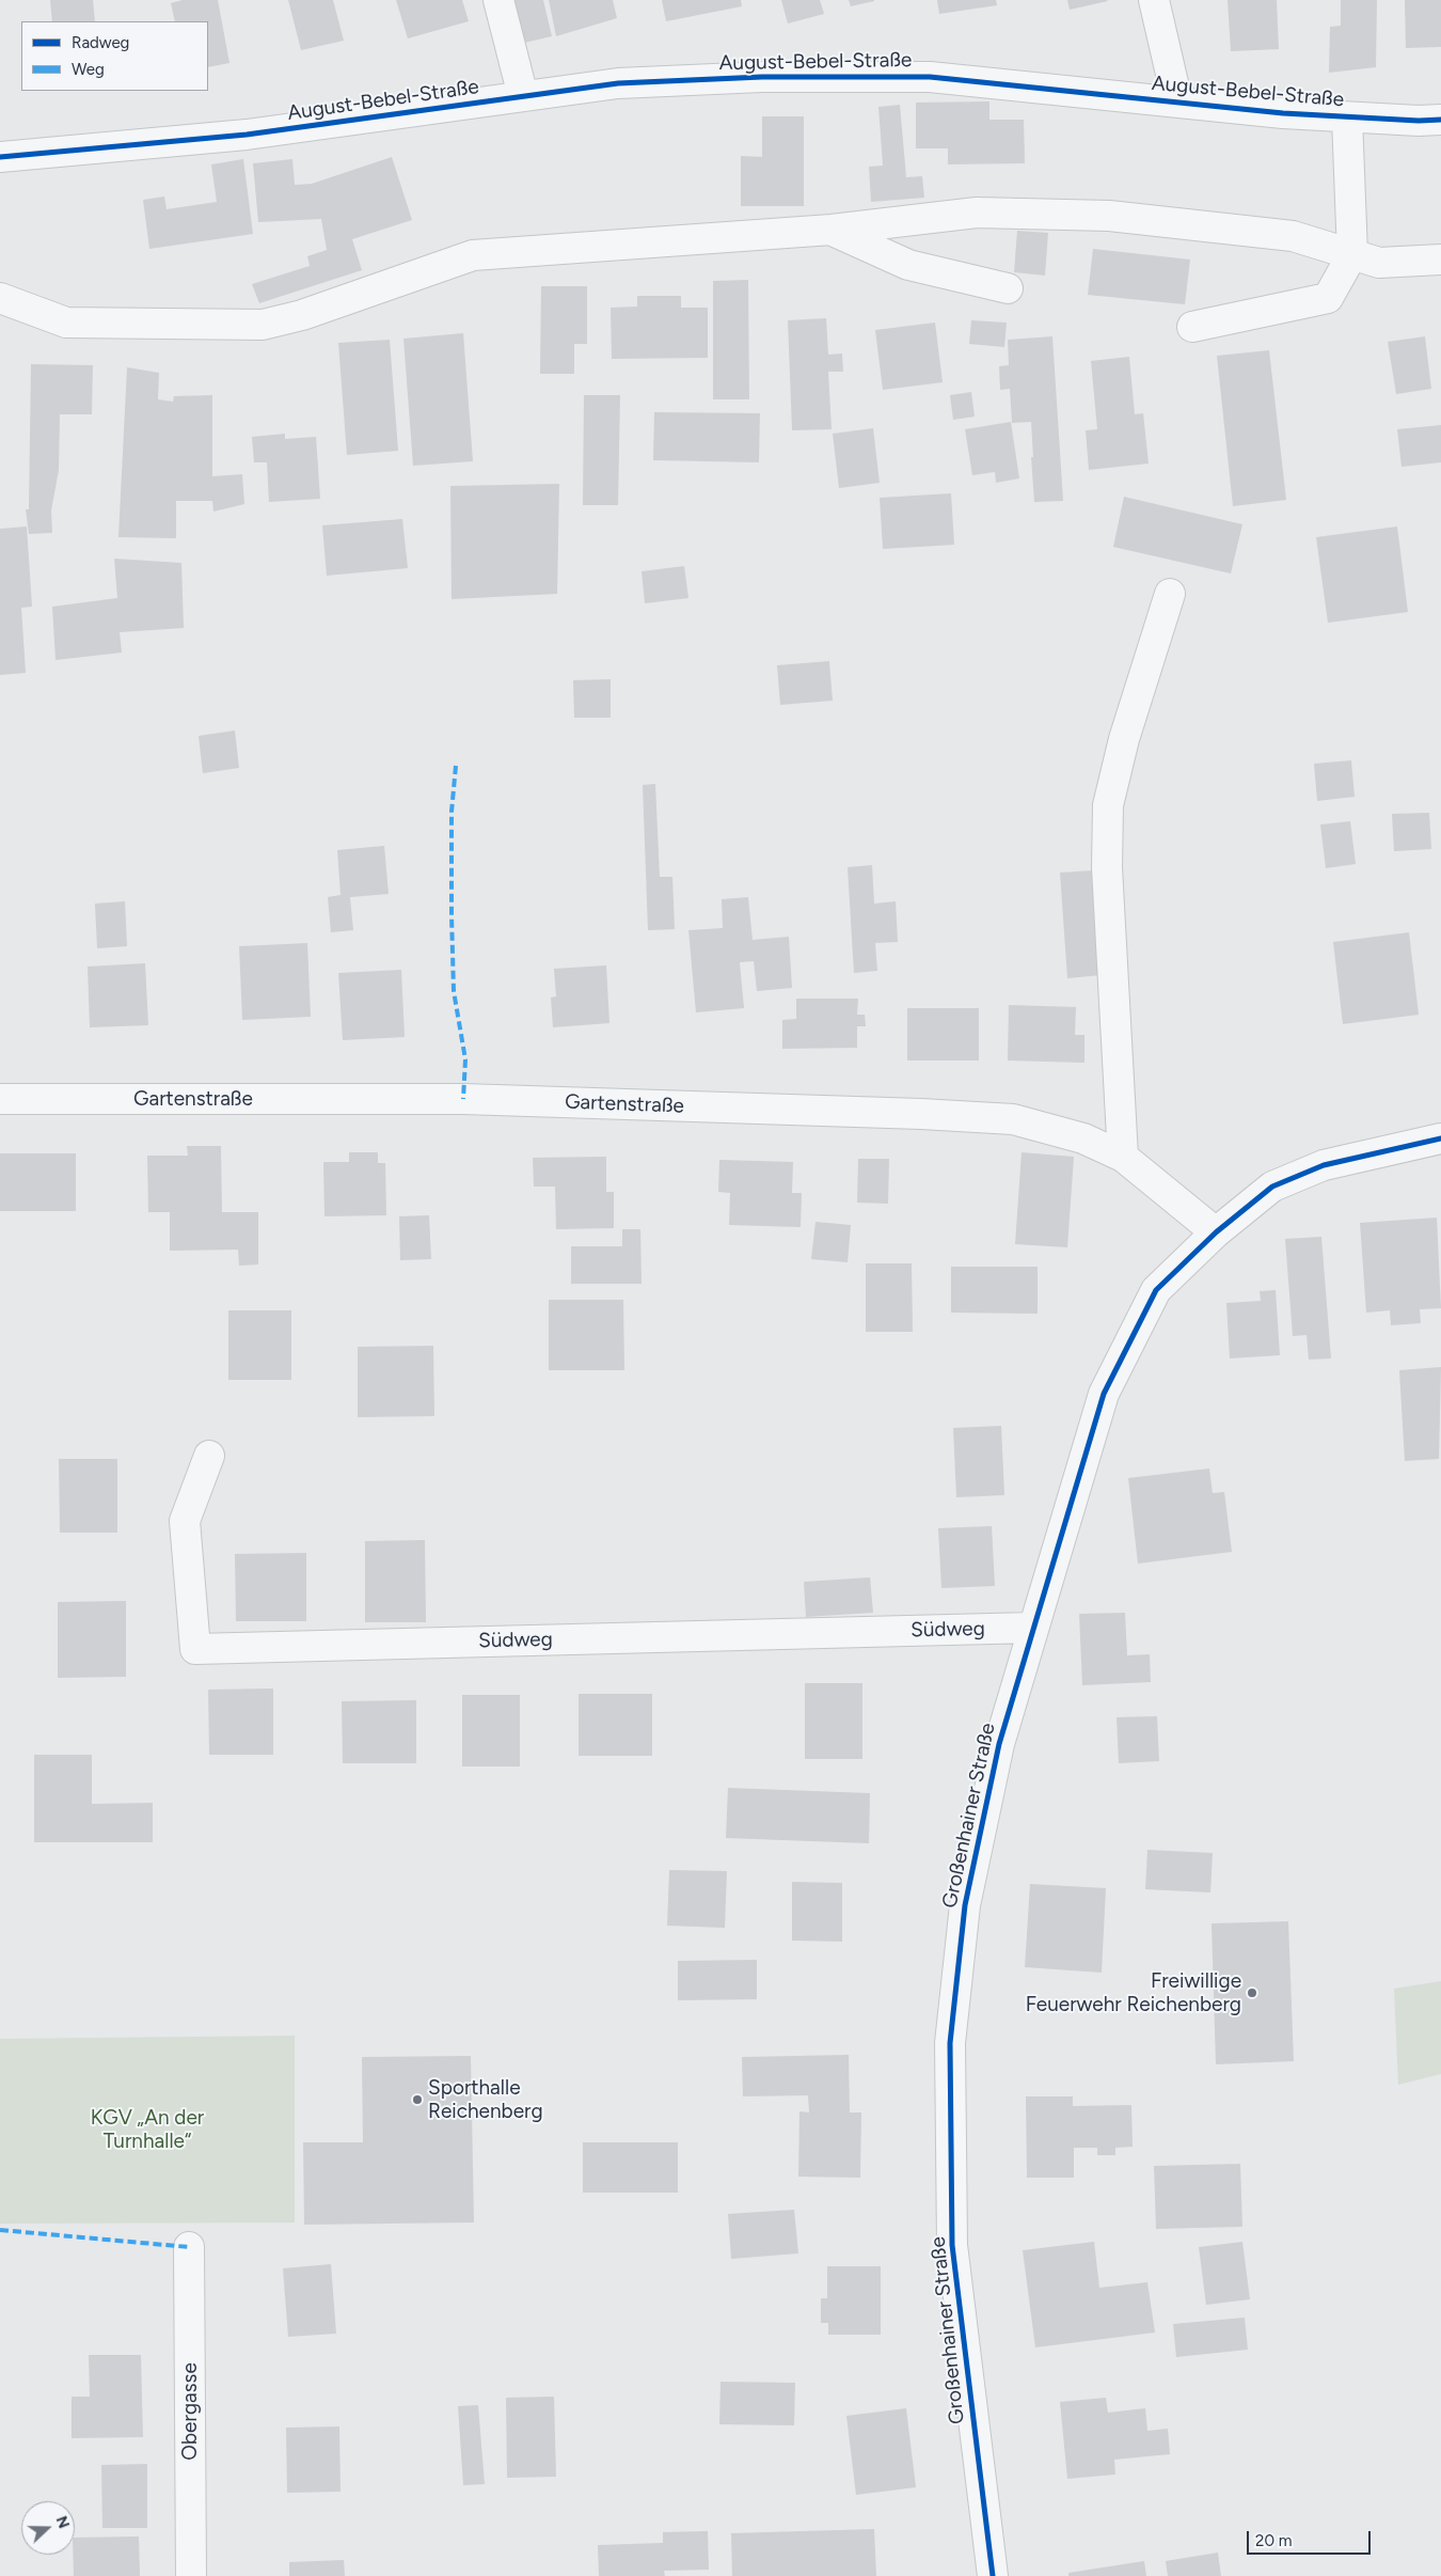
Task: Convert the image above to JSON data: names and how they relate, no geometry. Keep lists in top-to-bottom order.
{
  "streets": {
    "street": [
      "August-Bebel-Straße",
      "Gartenstraße",
      "Südweg",
      "Großenhainer Straße",
      "Obergasse"
    ]
  },
  "crossings": [
    ["Gartenstraße", "Großenhainer Straße"],
    ["Südweg", "Großenhainer Straße"]
  ],
  "parks": ["KGV „An der Turnhalle“"],
  "places": ["Freiwillige Feuerwehr Reichenberg", "Sporthalle Reichenberg"],
  "legend": ["Radweg", "Weg"],
  "scale_bar": "20 m",
  "north": "right"
}
